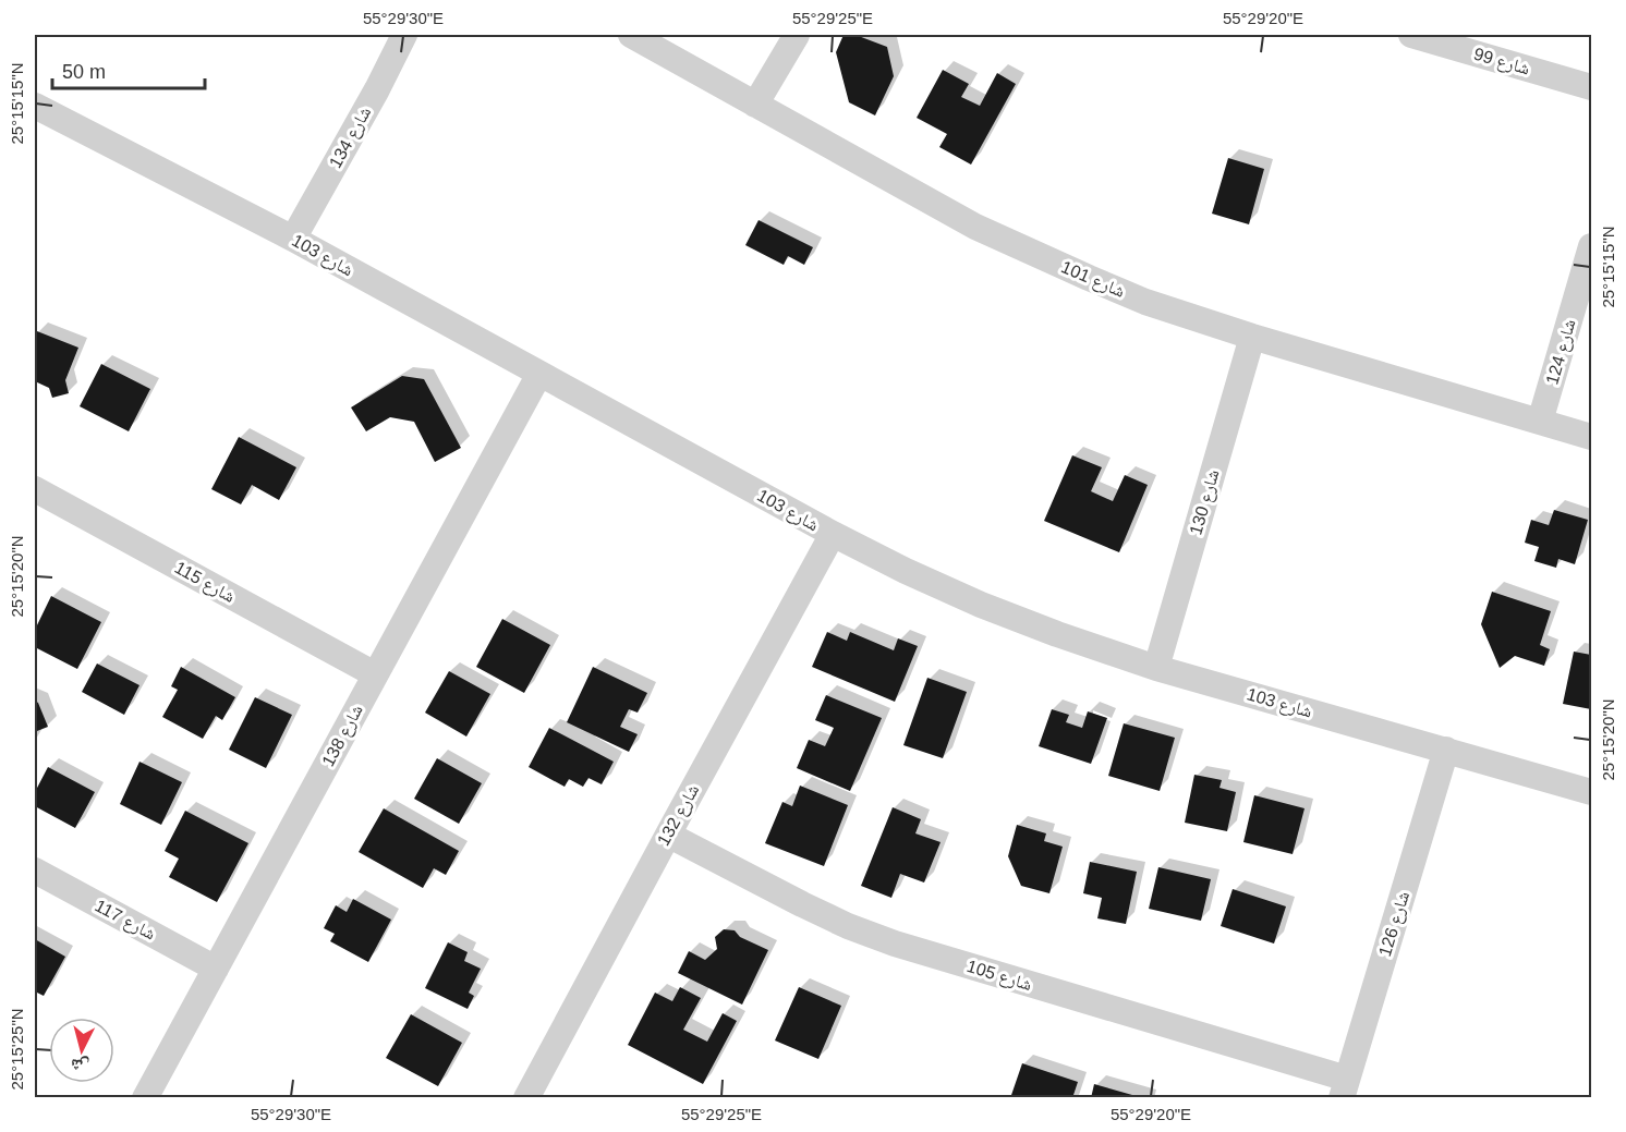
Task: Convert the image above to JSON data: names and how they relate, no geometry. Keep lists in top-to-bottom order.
{
  "streets": {
    "street": [
      "شارع 99",
      "شارع 134",
      "شارع 103",
      "شارع 101",
      "شارع 124",
      "شارع 130",
      "شارع 115",
      "شارع 138",
      "شارع 132",
      "شارع 117",
      "شارع 126",
      "شارع 105"
    ]
  },
  "crossings": [
    ["شارع 134", "شارع 103"],
    ["شارع 103", "شارع 130"],
    ["شارع 103", "شارع 138"],
    ["شارع 103", "شارع 132"],
    ["شارع 103", "شارع 126"],
    ["شارع 101", "شارع 124"],
    ["شارع 101", "شارع 130"],
    ["شارع 115", "شارع 138"],
    ["شارع 138", "شارع 117"],
    ["شارع 132", "شارع 105"],
    ["شارع 126", "شارع 105"]
  ],
  "scale_bar": "50 m",
  "north": "bottom",
  "coordinates": [
    "55°29'30\"E",
    "55°29'25\"E",
    "55°29'20\"E",
    "25°15'15\"N",
    "25°15'20\"N",
    "25°15'25\"N"
  ]
}
